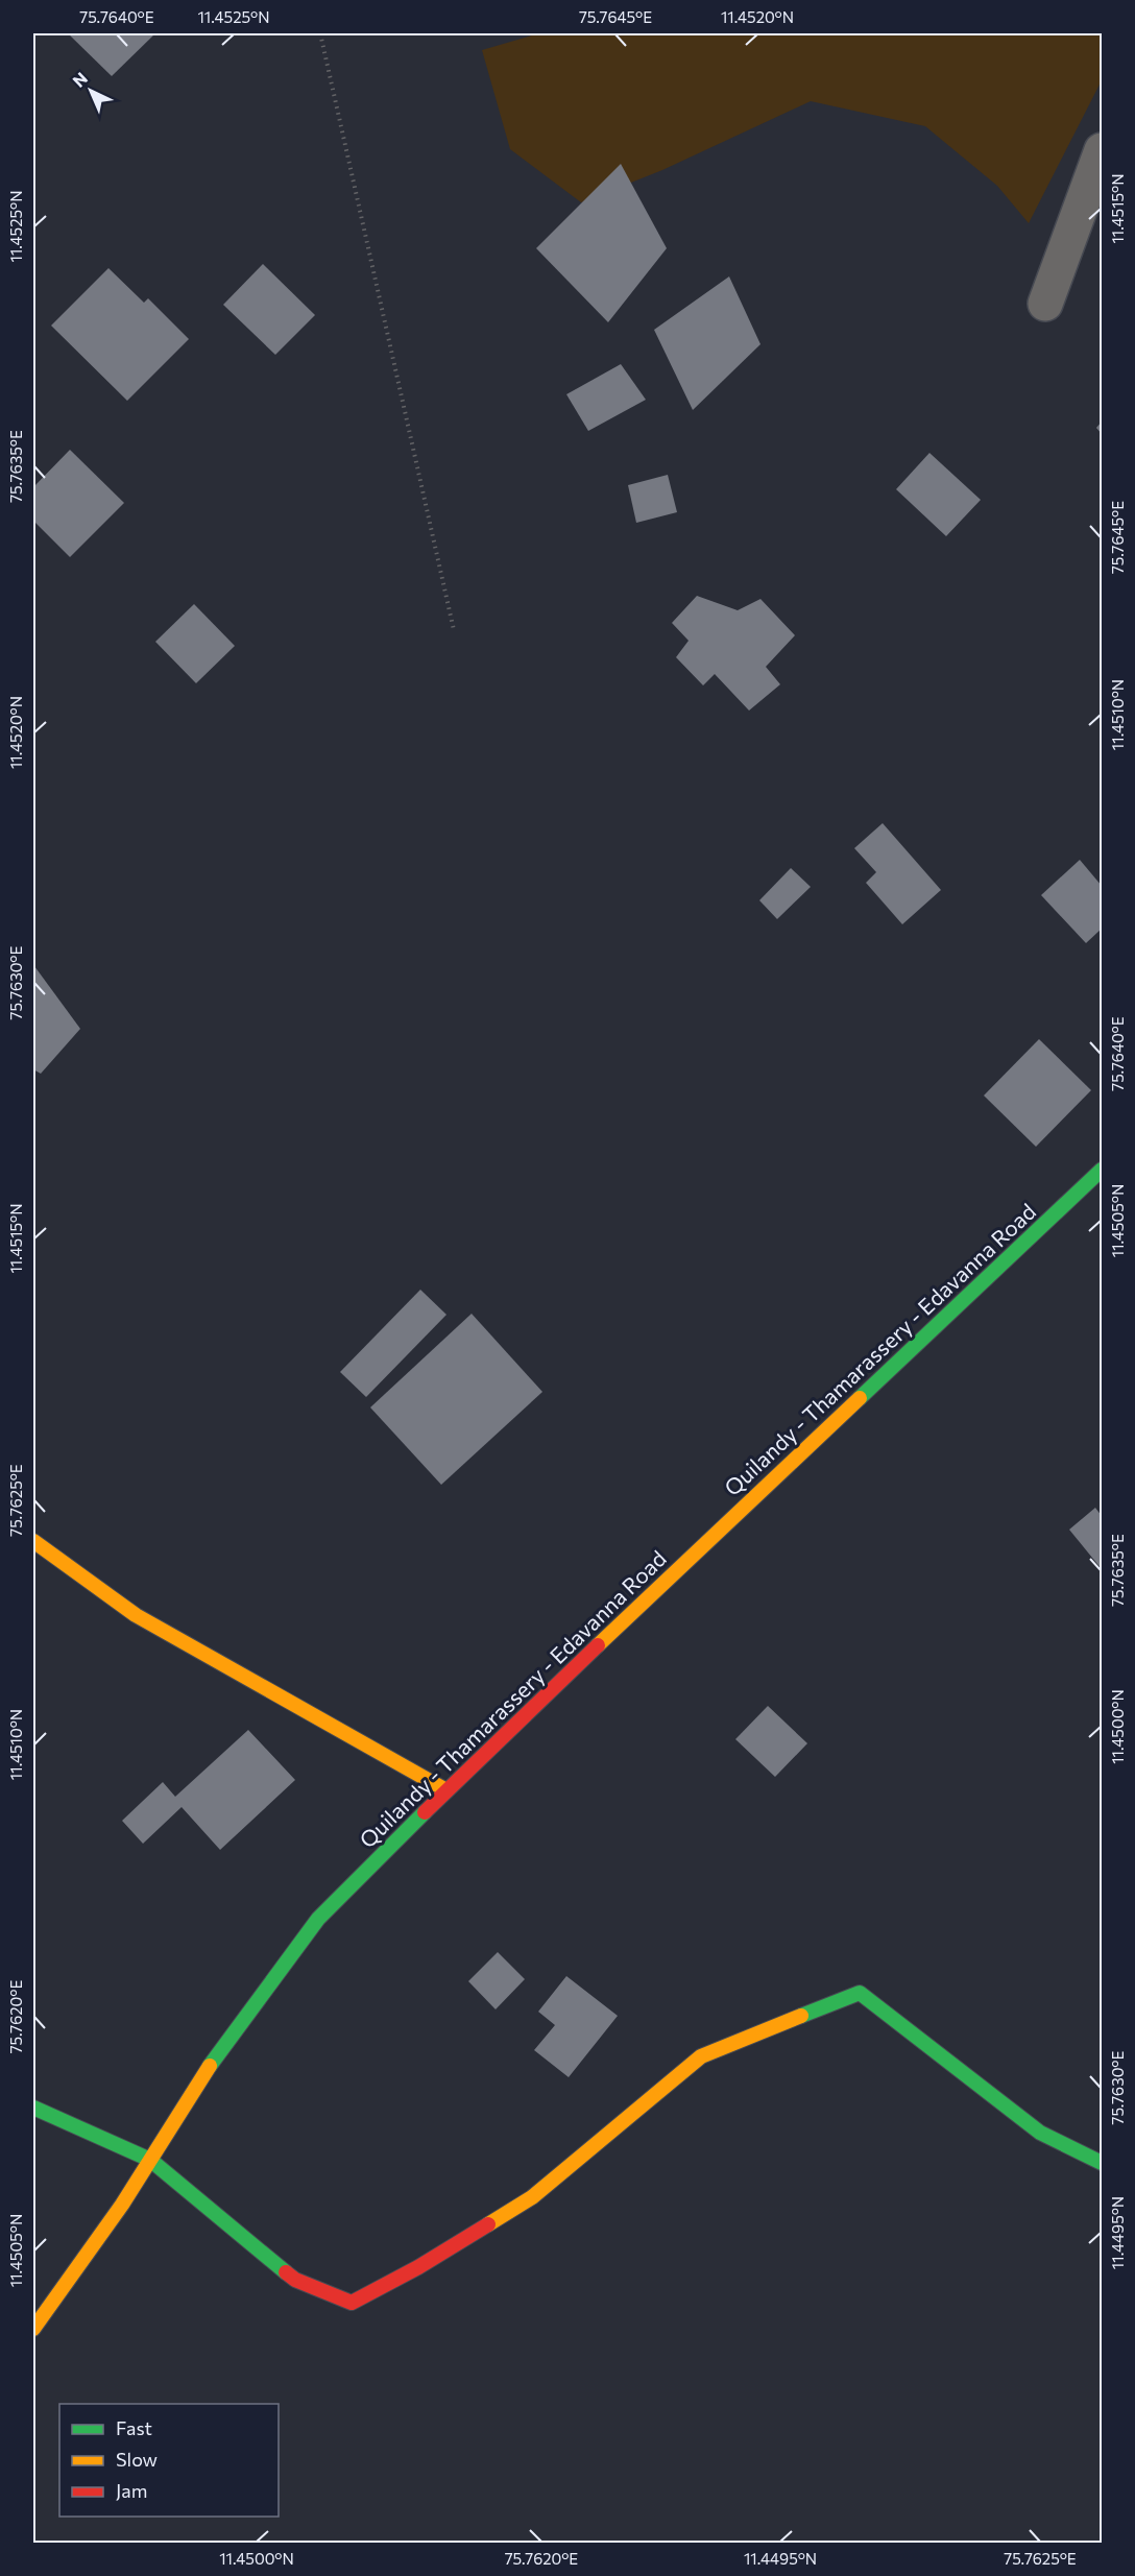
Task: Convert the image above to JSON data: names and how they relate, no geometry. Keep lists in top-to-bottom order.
{
  "streets": {
    "street": ["Quilandy - Thamarassery - Edavanna Road"]
  },
  "legend": ["Fast", "Slow", "Jam"],
  "north": "top left",
  "coordinates": [
    "75.7640°E",
    "11.4525°N",
    "75.7645°E",
    "11.4520°N",
    "11.4515°N",
    "75.7635°E",
    "11.4510°N",
    "75.7630°E",
    "11.4505°N",
    "75.7625°E",
    "11.4500°N",
    "75.7620°E",
    "11.4495°N"
  ]
}
